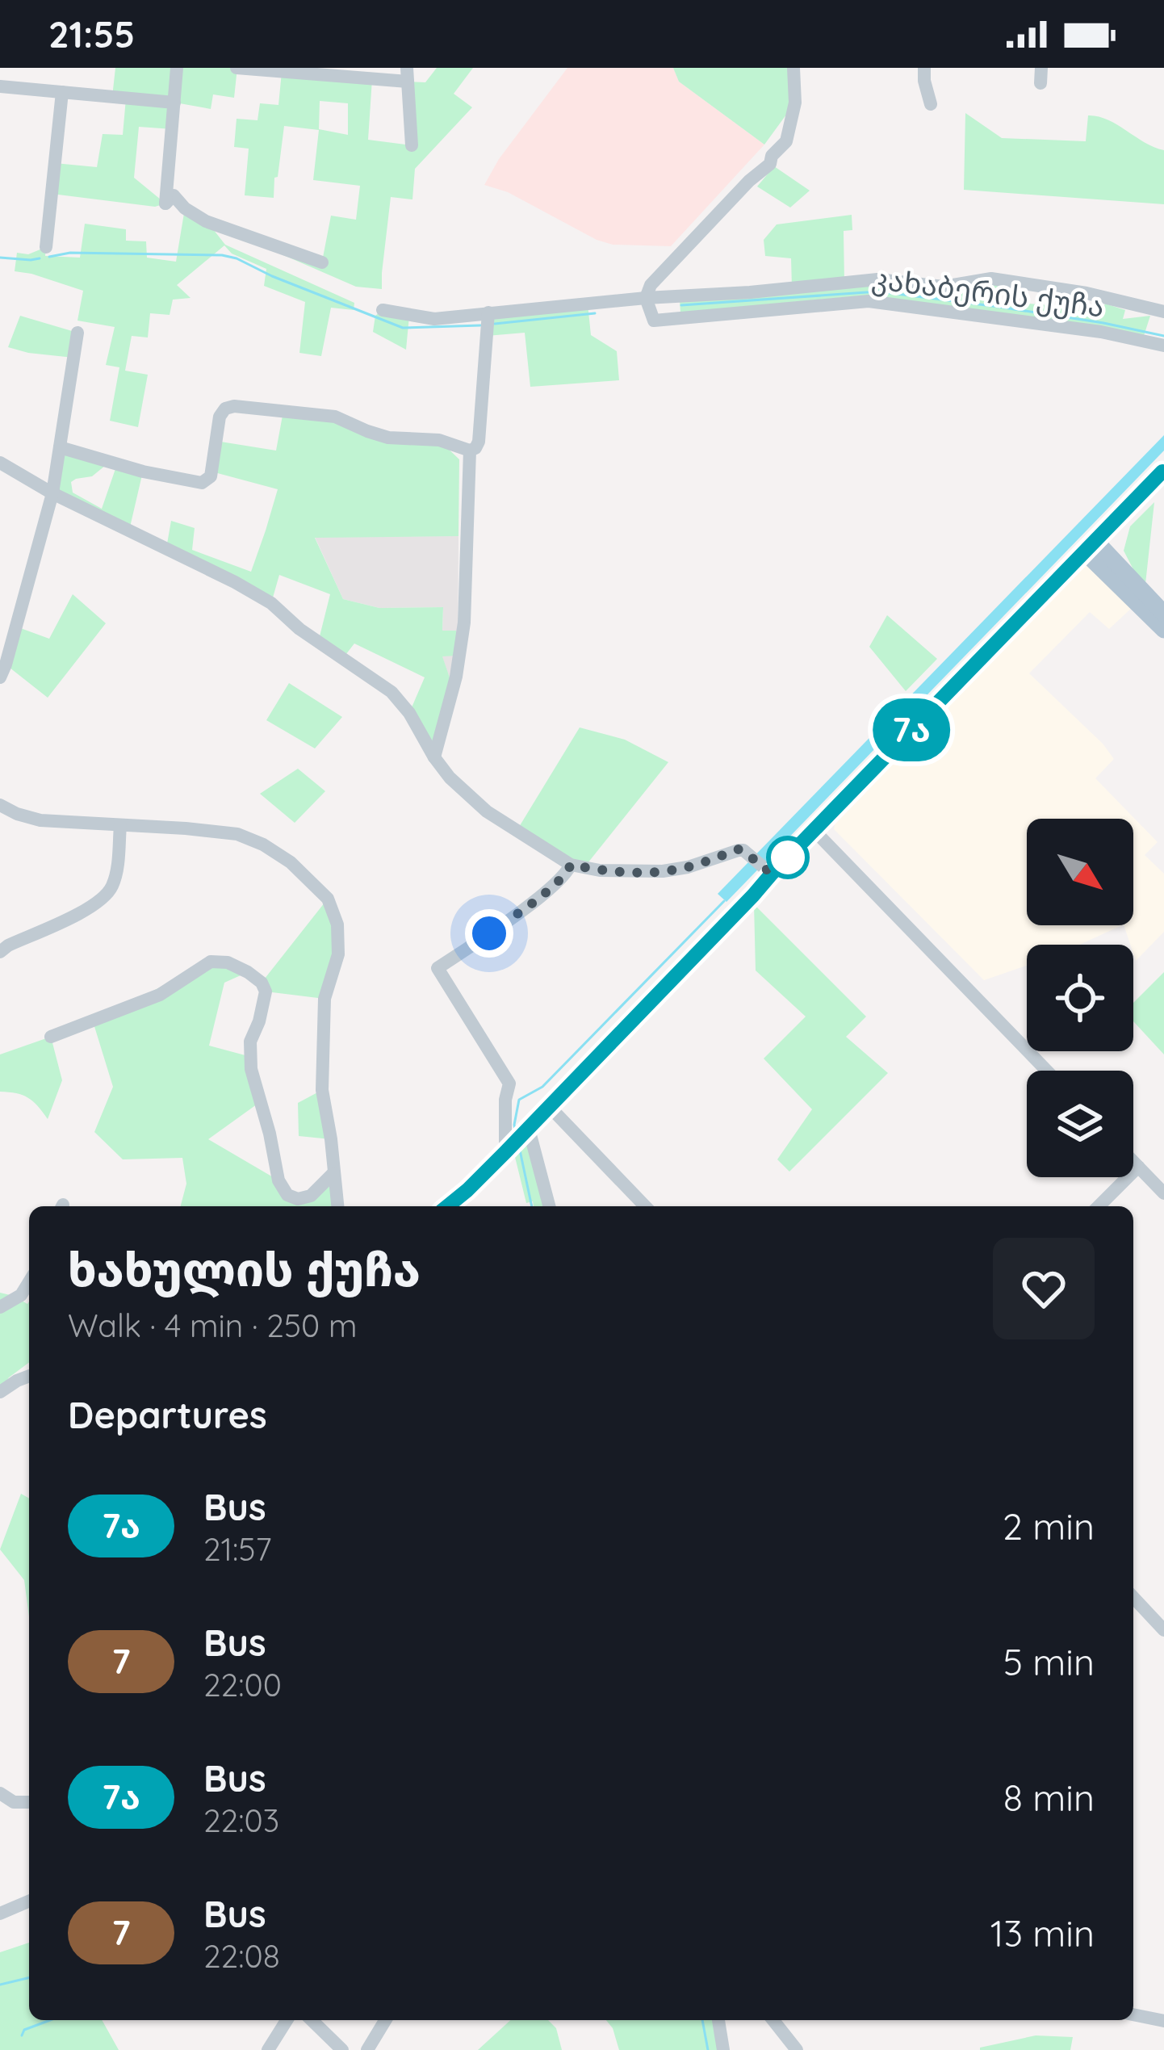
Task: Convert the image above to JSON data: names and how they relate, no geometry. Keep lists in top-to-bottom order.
{
  "streets": {
    "street": ["კახაბერის ქუჩა"]
  },
  "lines": ["bus line 7ა"],
  "north": "bottom right",
  "page": {
    "status": "21:55",
    "on_map": "7ა",
    "heading": [
      ["ხახულის ქუჩა", "Walk · 4 min · 250 m"],
      "Departures"
    ],
    "list": [
      {
        "mark": "7ა",
        "name": "Bus",
        "note": "21:57",
        "value": "2 min"
      },
      {
        "mark": "7",
        "name": "Bus",
        "note": "22:00",
        "value": "5 min"
      },
      {
        "mark": "7ა",
        "name": "Bus",
        "note": "22:03",
        "value": "8 min"
      },
      {
        "mark": "7",
        "name": "Bus",
        "note": "22:08",
        "value": "13 min"
      }
    ]
  }
}
